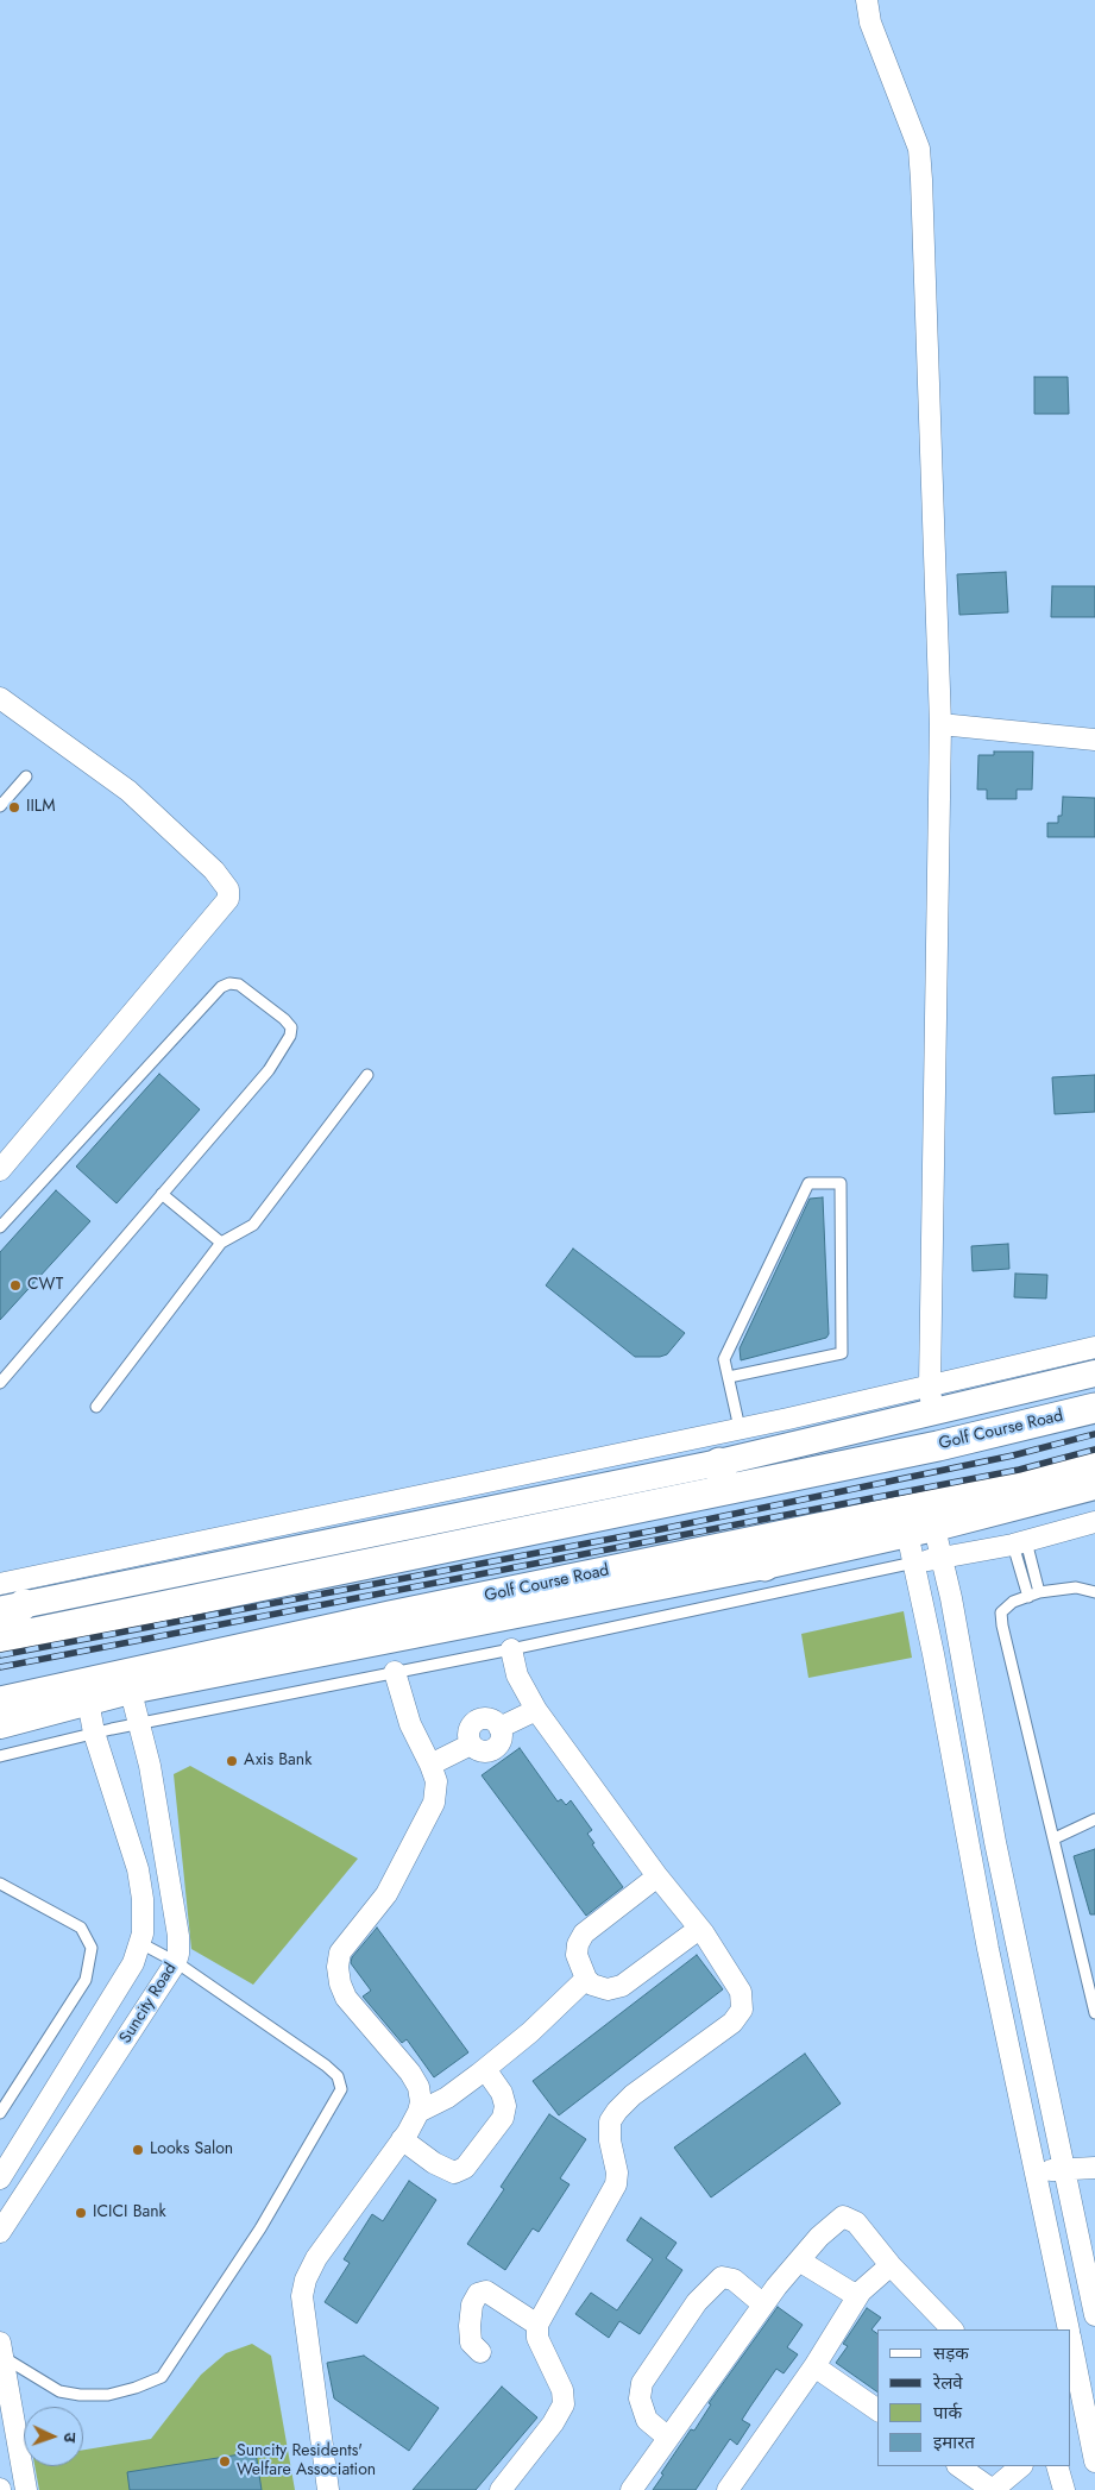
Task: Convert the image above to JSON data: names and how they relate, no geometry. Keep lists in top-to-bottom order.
{
  "streets": {
    "main road": ["Golf Course Road"],
    "street": ["Suncity Road"]
  },
  "crossings": [
    ["Golf Course Road", "Suncity Road"]
  ],
  "places": [
    "IILM",
    "CWT",
    "Axis Bank",
    "Looks Salon",
    "ICICI Bank",
    "Suncity Residents' Welfare Association"
  ],
  "legend": [
    "सड़क",
    "रेलवे",
    "पार्क",
    "इमारत"
  ],
  "north": "right"
}
